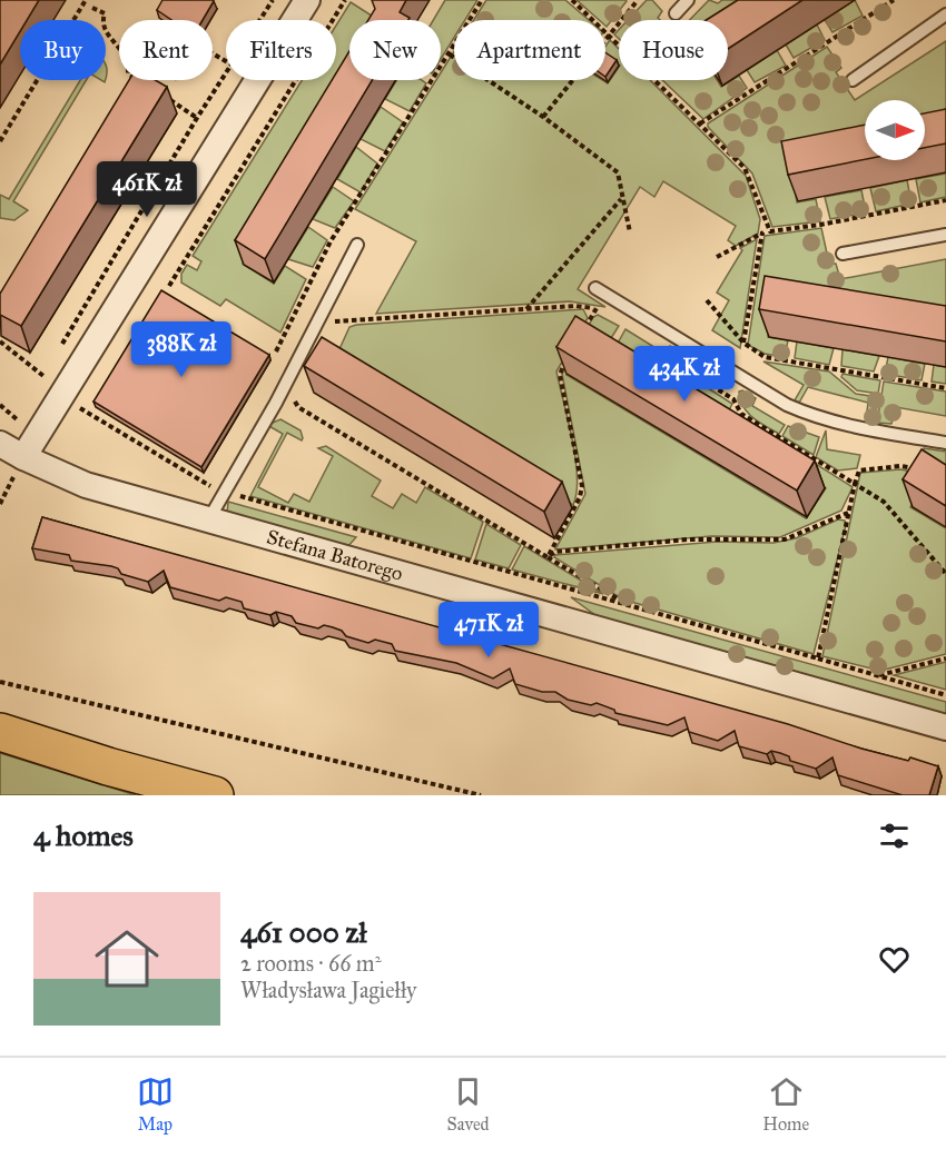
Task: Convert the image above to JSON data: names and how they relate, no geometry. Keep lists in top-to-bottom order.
{
  "streets": {
    "street": ["Stefana Batorego"]
  },
  "north": "right",
  "page": {
    "chip": [
      "Buy",
      "Rent",
      "Filters",
      "New",
      "Apartment",
      "House"
    ],
    "price": [
      "461K zł",
      "388K zł",
      "434K zł",
      "471K zł"
    ],
    "heading": "4 homes",
    "list": [
      {
        "name": "461 000 zł",
        "note": "2 rooms · 66 m² · Władysława Jagiełły"
      }
    ],
    "tabs": ["Map", "Saved", "Home"]
  }
}
